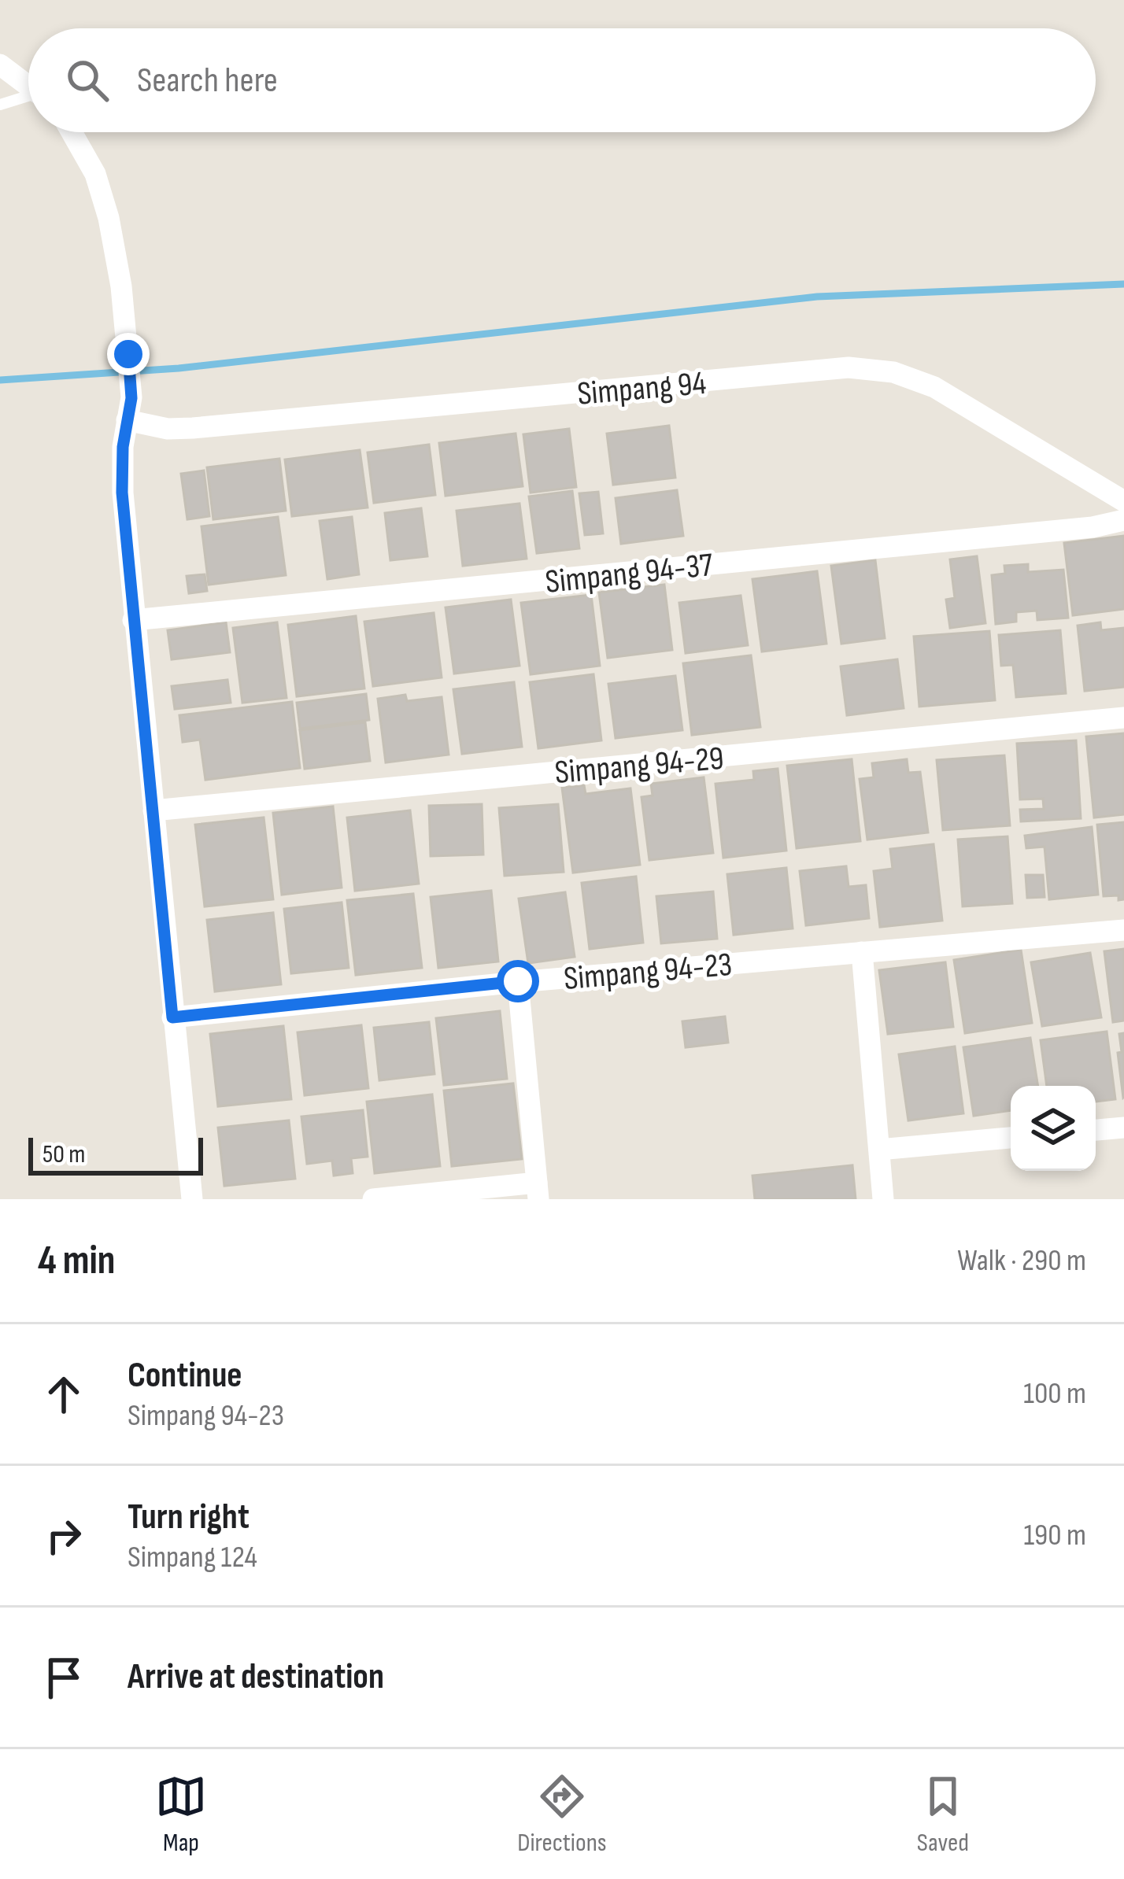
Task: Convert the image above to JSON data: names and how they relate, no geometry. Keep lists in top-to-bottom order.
{
  "streets": {
    "street": [
      "Simpang 94",
      "Simpang 94-37",
      "Simpang 94-29",
      "Simpang 94-23"
    ]
  },
  "scale_bar": "50 m",
  "page": {
    "search": "Search here",
    "scale": "50 m",
    "heading": ["4 min", "Walk · 290 m"],
    "list": [
      ["Continue", "Simpang 94-23", "100 m"],
      ["Turn right", "Simpang 124", "190 m"],
      "Arrive at destination"
    ],
    "nav": ["Map", "Directions", "Saved"]
  }
}
